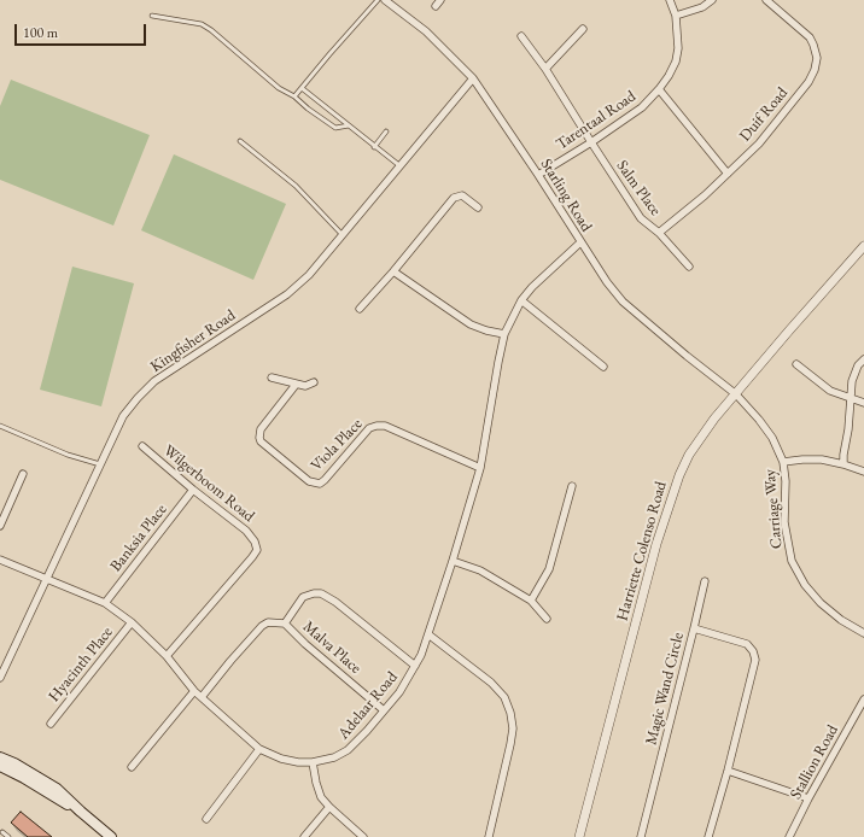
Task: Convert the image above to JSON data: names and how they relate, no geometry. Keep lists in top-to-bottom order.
{
  "streets": {
    "street": [
      "Duif Road",
      "Tarentaal Road",
      "Salm Place",
      "Starling Road",
      "Kingfisher Road",
      "Viola Place",
      "Wilgerboom Road",
      "Carriage Way",
      "Banksia Place",
      "Harriette Colenso Road",
      "Malva Place",
      "Hyacinth Place",
      "Magic Wand Circle",
      "Adelaar Road",
      "Stallion Road"
    ]
  },
  "crossings": [
    ["Duif Road", "Salm Place"],
    ["Tarentaal Road", "Salm Place"],
    ["Tarentaal Road", "Starling Road"],
    ["Starling Road", "Kingfisher Road"],
    ["Starling Road", "Carriage Way"],
    ["Starling Road", "Harriette Colenso Road"],
    ["Starling Road", "Adelaar Road"],
    ["Kingfisher Road", "Adelaar Road"],
    ["Viola Place", "Adelaar Road"],
    ["Wilgerboom Road", "Banksia Place"],
    ["Wilgerboom Road", "Adelaar Road"],
    ["Carriage Way", "Harriette Colenso Road"],
    ["Banksia Place", "Adelaar Road"],
    ["Malva Place", "Adelaar Road"],
    ["Hyacinth Place", "Adelaar Road"]
  ],
  "scale_bar": "100 m"
}
